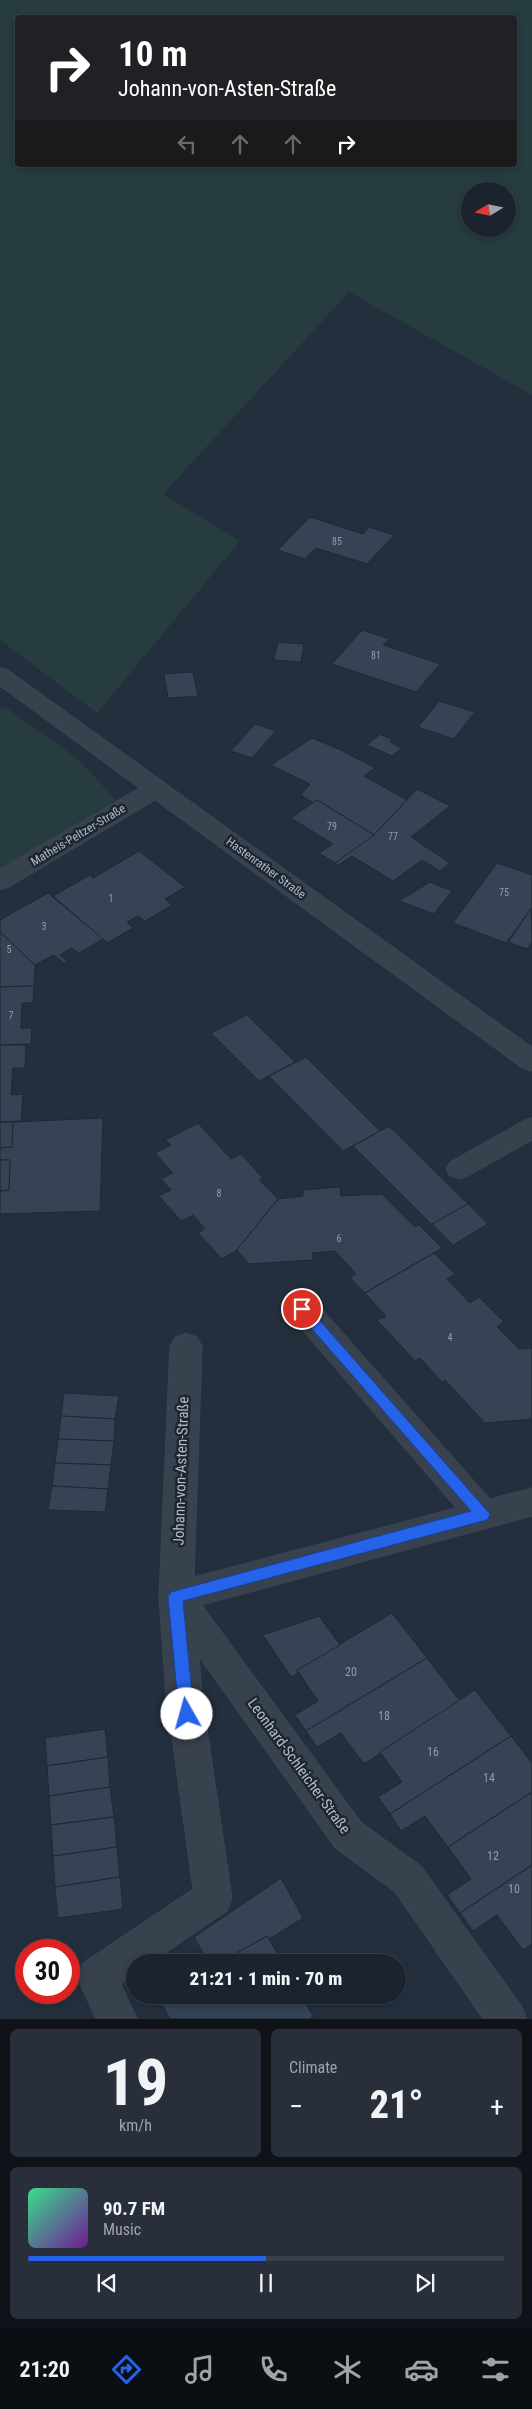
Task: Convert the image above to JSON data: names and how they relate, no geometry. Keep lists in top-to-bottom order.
{
  "streets": {
    "street": [
      "Matheis-Peltzer-Straße",
      "Hastenrather Straße",
      "Johann-von-Asten-Straße",
      "Leonhard-Schleicher-Straße"
    ]
  },
  "crossings": [
    ["Matheis-Peltzer-Straße", "Hastenrather Straße"],
    ["Johann-von-Asten-Straße", "Leonhard-Schleicher-Straße"]
  ],
  "house_numbers": [
    "85",
    "81",
    "79",
    "77",
    "75",
    "1",
    "3",
    "5",
    "7",
    "8",
    "6",
    "4",
    "20",
    "18",
    "16",
    "14",
    "12",
    "10"
  ],
  "north": "left",
  "page": {
    "turn": ["10 m", "Johann-von-Asten-Straße"],
    "limit": "30",
    "trip": "21:21 · 1 min · 70 m",
    "tile": [
      ["19", "km/h"],
      "Climate"
    ],
    "heat": ["−", "21°", "+"],
    "song": ["90.7 FM", "Music"],
    "tabs": "21:20"
  }
}
